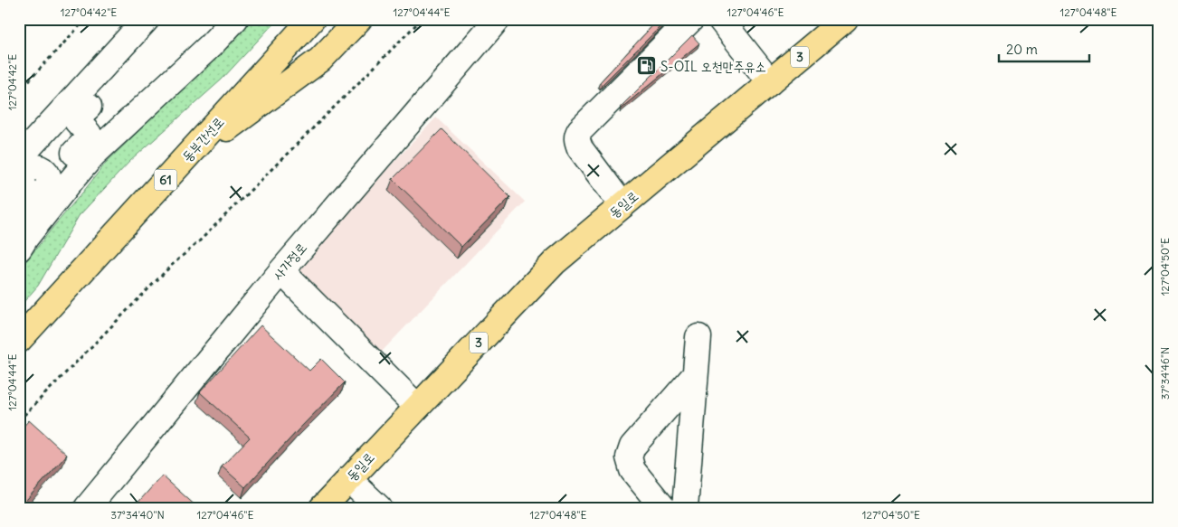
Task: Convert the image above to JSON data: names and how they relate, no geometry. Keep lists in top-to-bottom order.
{
  "streets": {
    "main road": [
      "3",
      "동부간선로",
      "61",
      "동일로"
    ],
    "lane": ["사가정로"]
  },
  "places": {
    "fuel station": ["S-OIL 오천만주유소"]
  },
  "scale_bar": "20 m",
  "coordinates": [
    "127°04'42\"E",
    "127°04'44\"E",
    "127°04'46\"E",
    "127°04'48\"E",
    "127°04'50\"E",
    "37°34'46\"N",
    "37°34'40\"N"
  ]
}
